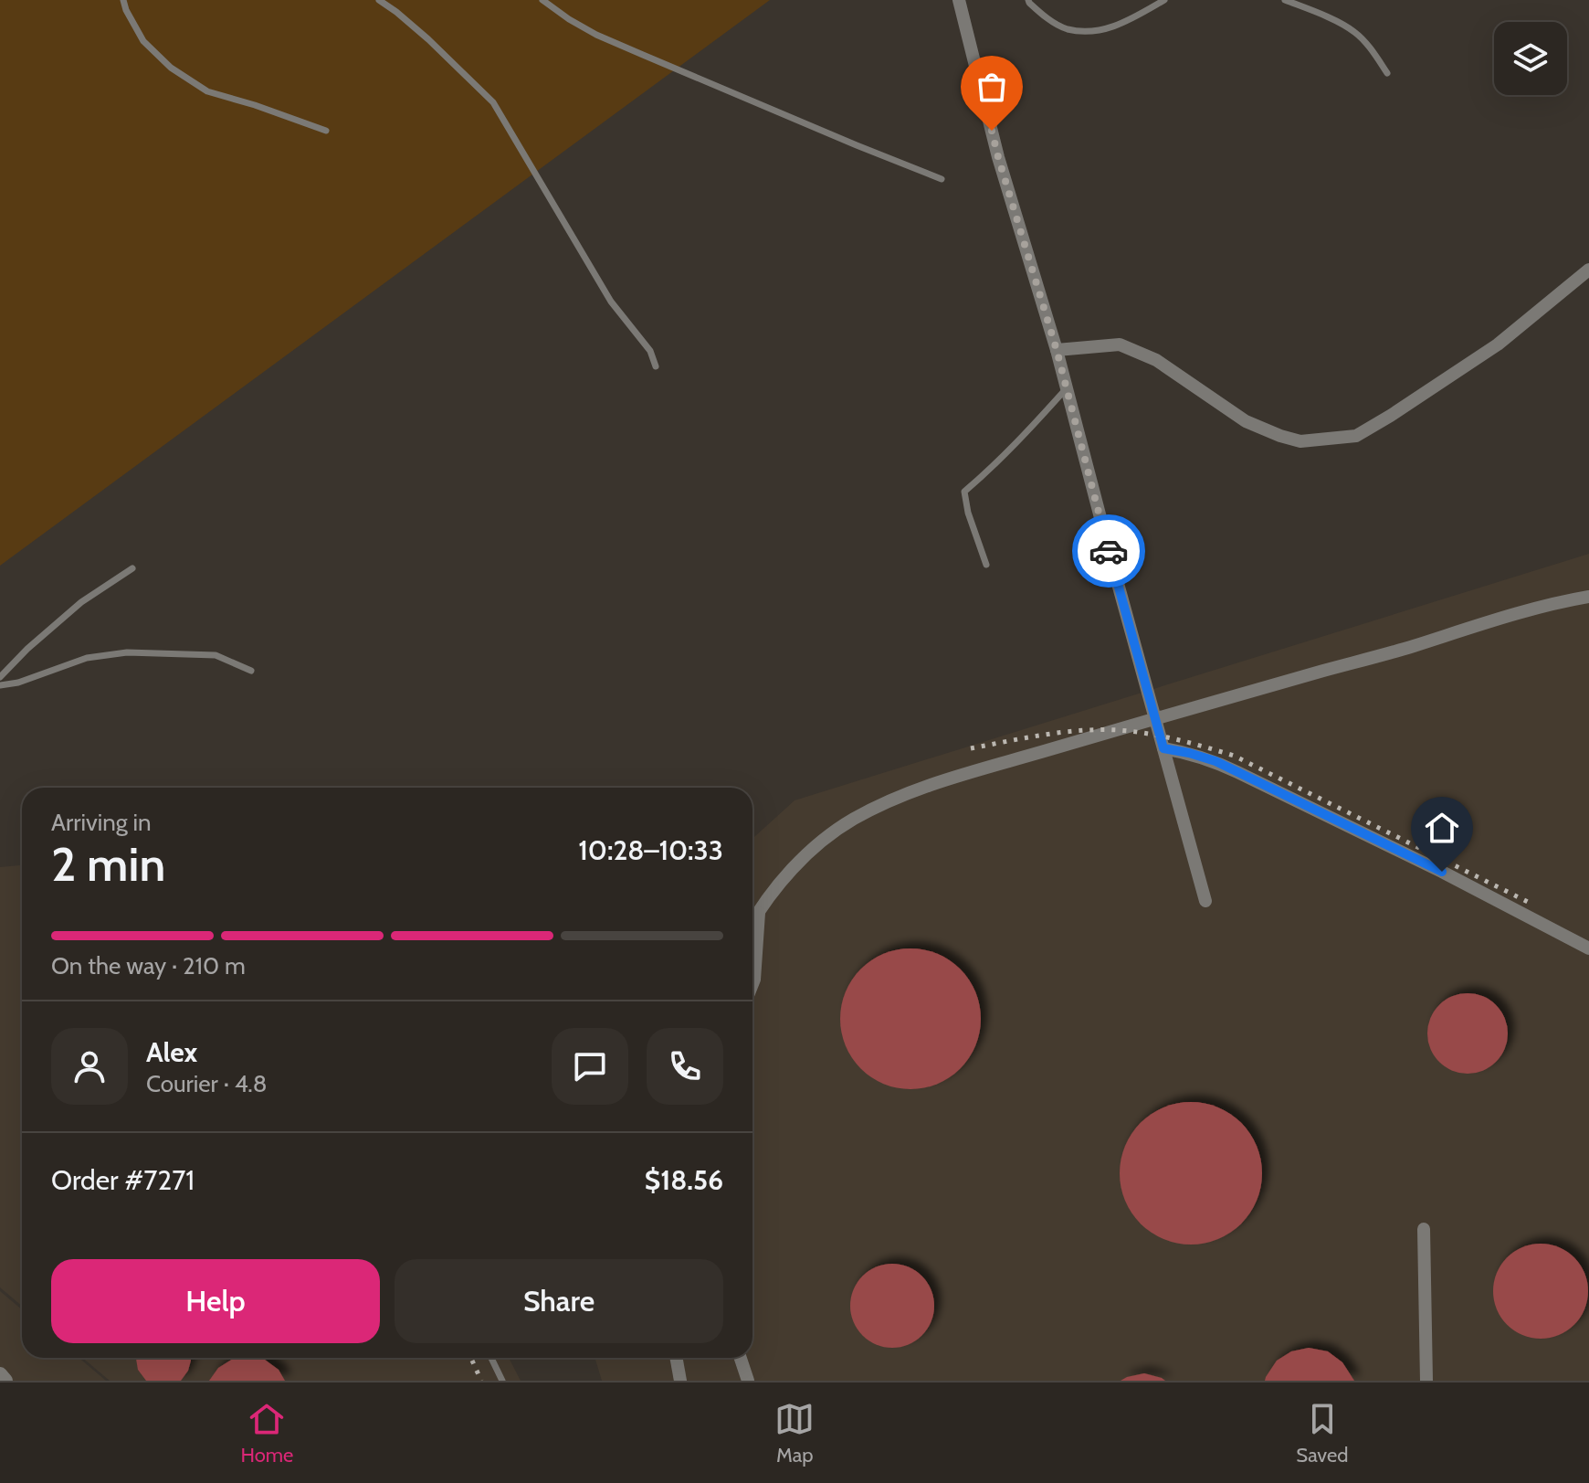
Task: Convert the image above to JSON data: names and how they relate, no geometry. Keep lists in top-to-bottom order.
{
  "page": {
    "heading": ["2 min", "Arriving in", "10:28–10:33"],
    "panel": [
      "Alex",
      "Courier · 4.8",
      "Order #7271",
      "$18.56"
    ],
    "bar": "On the way · 210 m",
    "buttons": ["Help", "Share"],
    "tabs": ["Home", "Map", "Saved"]
  }
}
